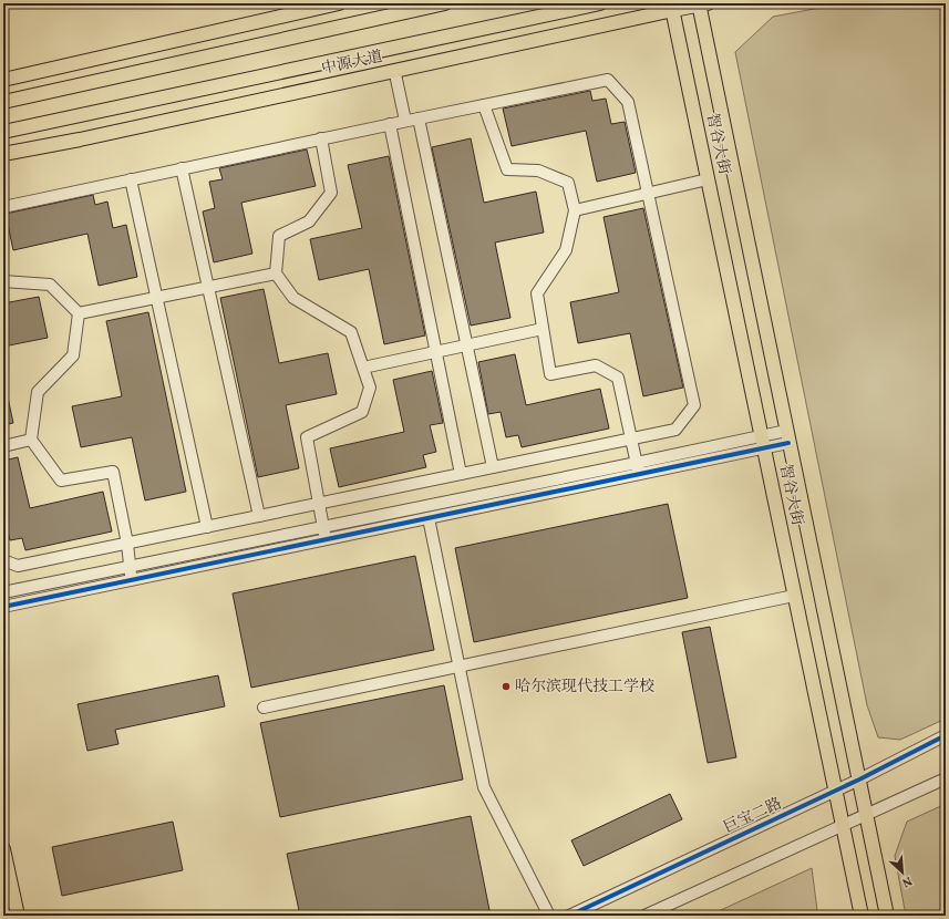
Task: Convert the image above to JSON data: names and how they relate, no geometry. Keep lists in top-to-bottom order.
{
  "streets": {
    "main road": ["中源大道", "智谷大街"],
    "street": ["巨宝二路"]
  },
  "crossings": [
    ["中源大道", "智谷大街"],
    ["智谷大街", "巨宝二路"]
  ],
  "places": ["哈尔滨现代技工学校"],
  "north": "bottom right"
}
